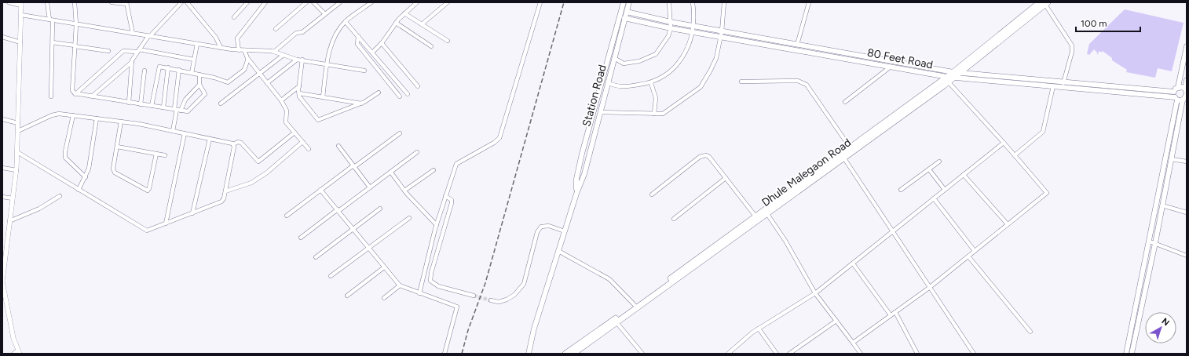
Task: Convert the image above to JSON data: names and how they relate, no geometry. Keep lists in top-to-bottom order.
{
  "streets": {
    "main road": ["80 Feet Road", "Station Road", "Dhule Malegaon Road"]
  },
  "crossings": [
    ["80 Feet Road", "Station Road"],
    ["80 Feet Road", "Dhule Malegaon Road"]
  ],
  "scale_bar": "100 m",
  "north": "top right"
}
